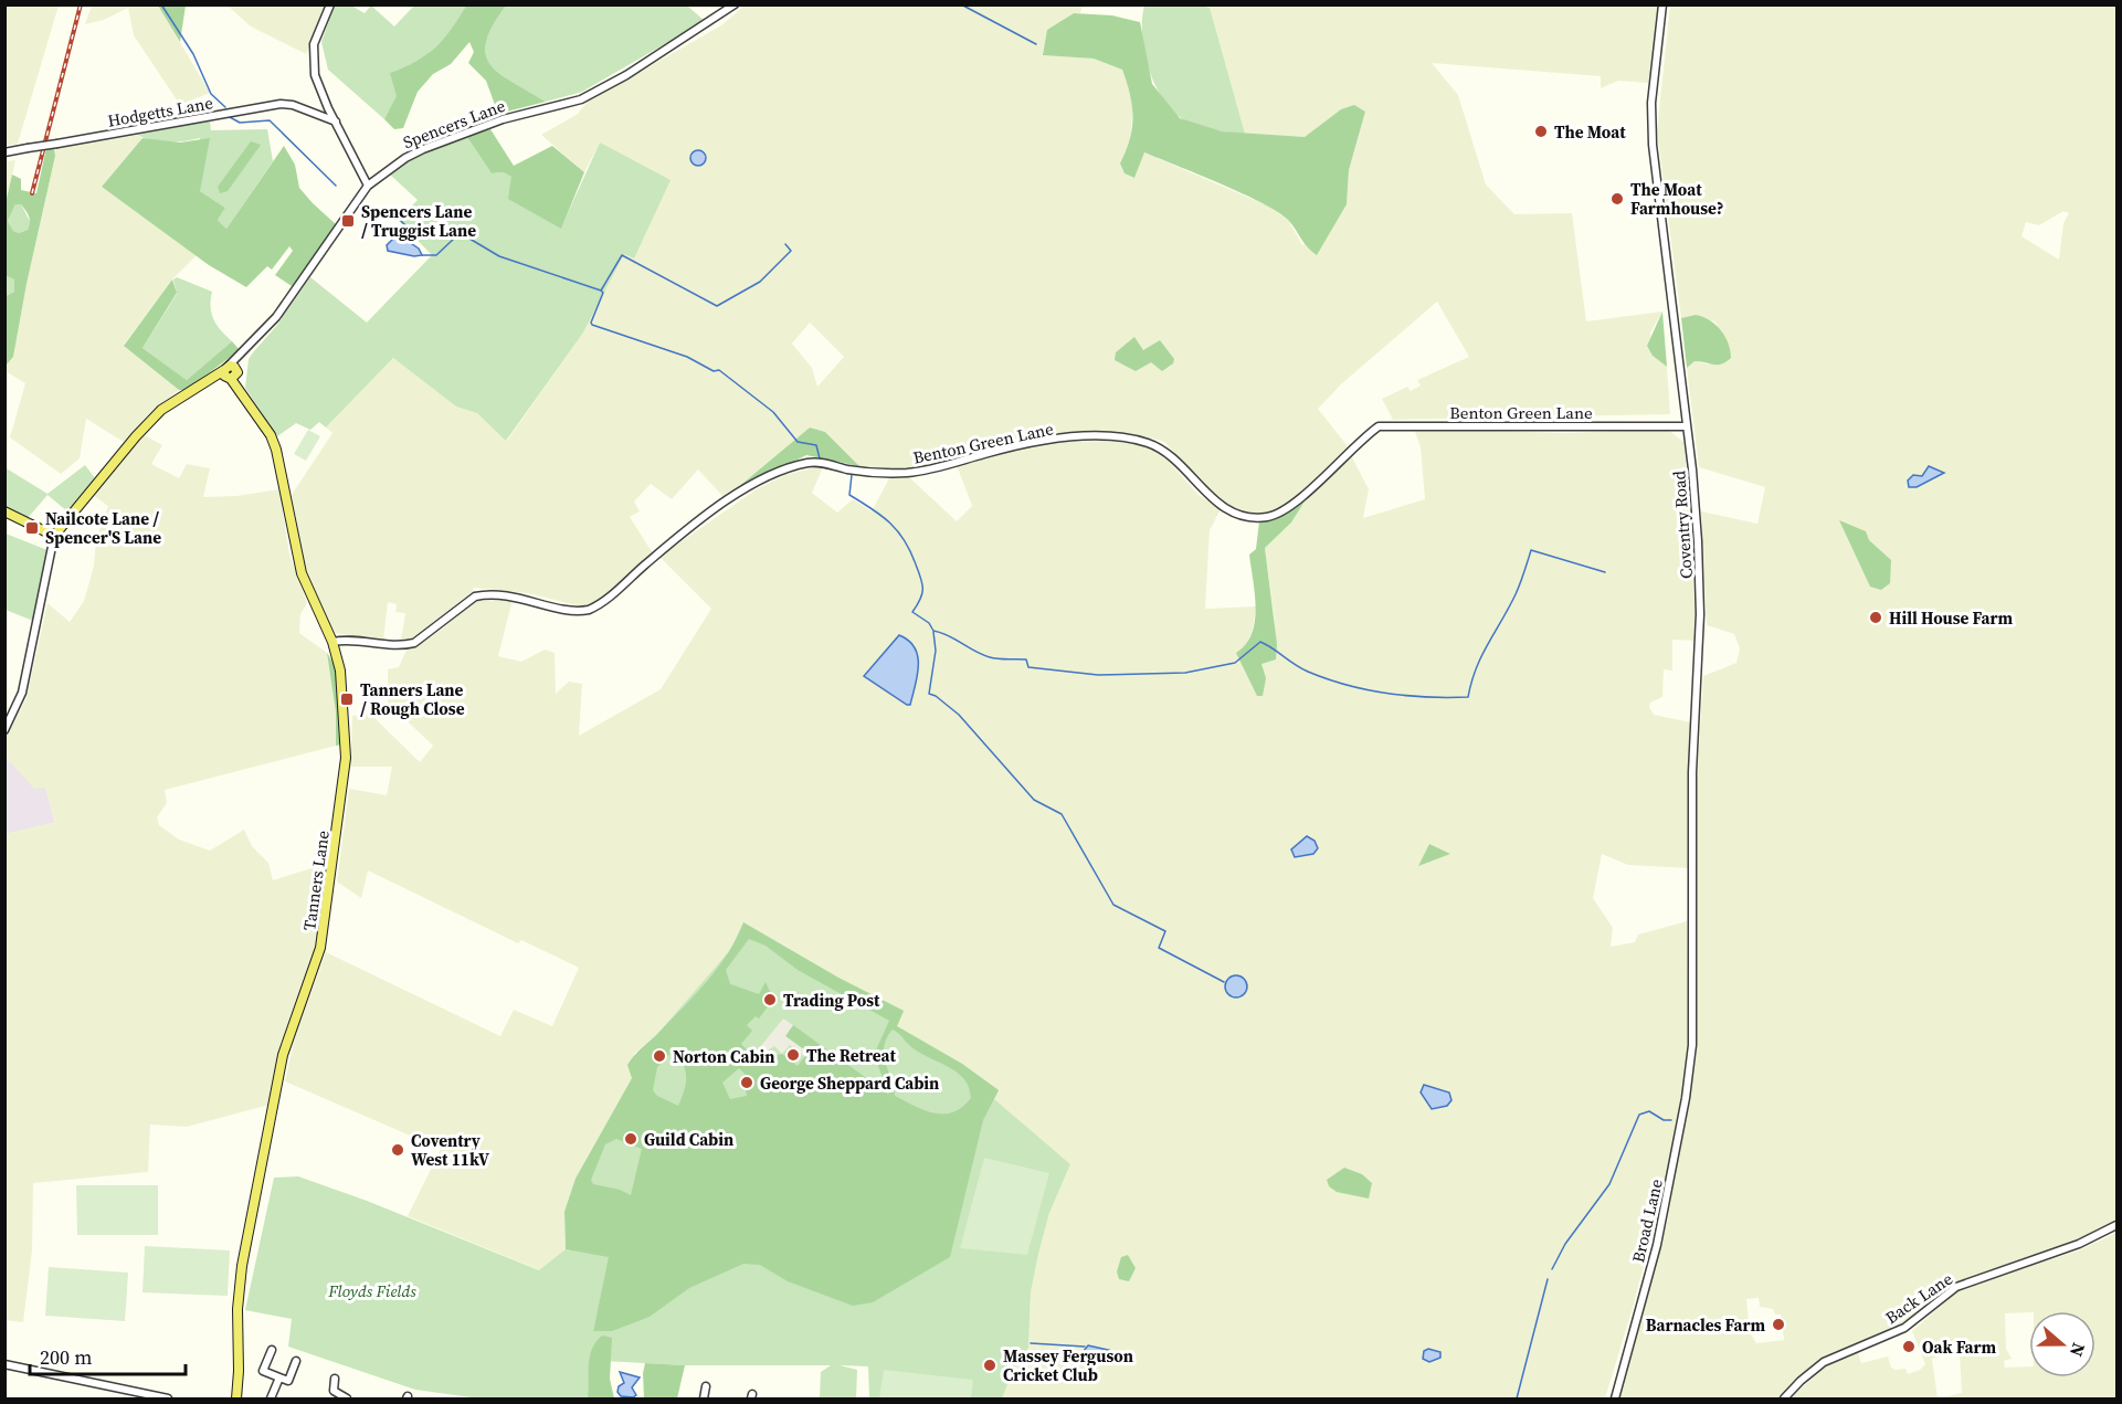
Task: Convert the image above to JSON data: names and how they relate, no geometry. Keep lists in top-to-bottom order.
{
  "streets": {
    "main road": ["Spencers Lane", "Tanners Lane"],
    "street": [
      "Hodgetts Lane",
      "Benton Green Lane",
      "Coventry Road",
      "Broad Lane",
      "Back Lane"
    ]
  },
  "crossings": [
    ["Spencers Lane", "Tanners Lane"],
    ["Benton Green Lane", "Coventry Road"],
    ["Benton Green Lane", "Tanners Lane"],
    ["Coventry Road", "Broad Lane"]
  ],
  "parks": ["Floyds Fields"],
  "places": {
    "other": [
      "The Moat",
      "The Moat Farmhouse?",
      "Hill House Farm",
      "Trading Post",
      "The Retreat",
      "Norton Cabin",
      "George Sheppard Cabin",
      "Guild Cabin",
      "Coventry West 11kV",
      "Barnacles Farm",
      "Oak Farm",
      "Massey Ferguson Cricket Club"
    ],
    "transit": ["Spencers Lane / Truggist Lane", "Nailcote Lane / Spencer'S Lane", "Tanners Lane / Rough Close"]
  },
  "scale_bar": "200 m",
  "north": "right"
}
